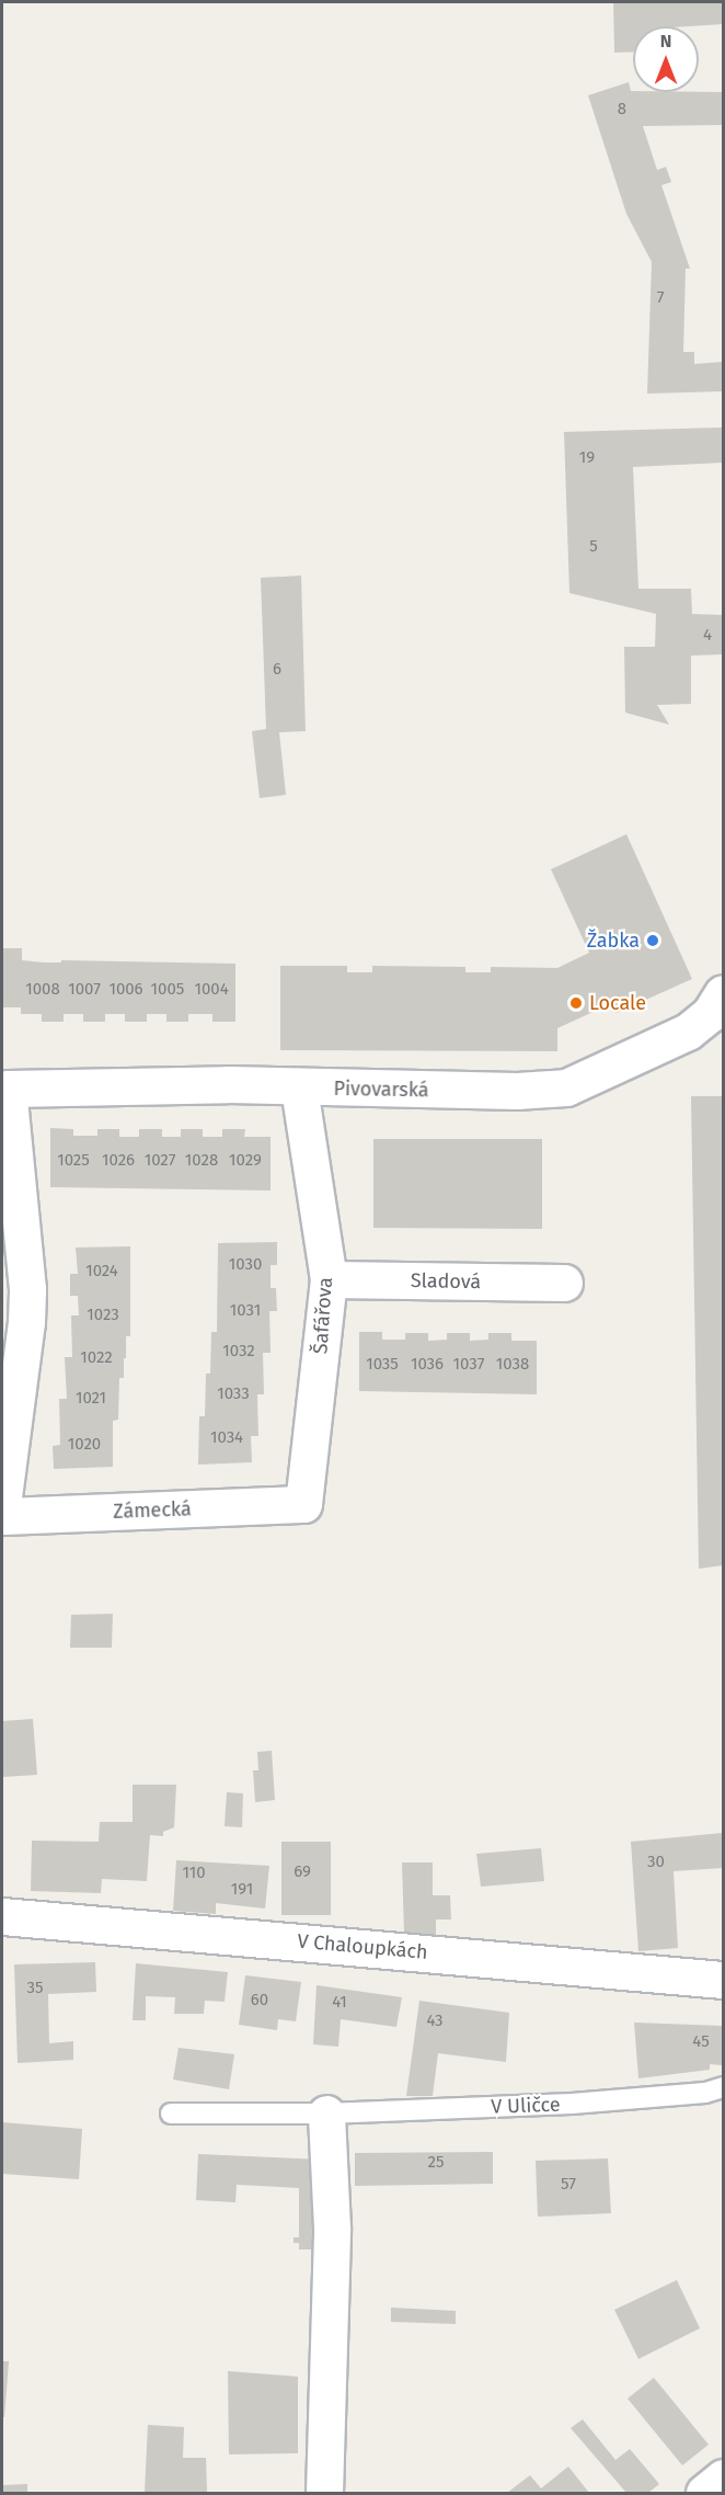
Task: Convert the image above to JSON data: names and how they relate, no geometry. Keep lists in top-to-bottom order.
{
  "streets": {
    "street": [
      "Pivovarská",
      "Sladová",
      "Šafářova",
      "Zámecká",
      "V Chaloupkách"
    ],
    "lane": ["V Uličce"]
  },
  "crossings": [
    ["Pivovarská", "Šafářova"],
    ["Sladová", "Šafářova"],
    ["Šafářova", "Zámecká"]
  ],
  "places": ["Žabka", "Locale"],
  "house_numbers": [
    "8",
    "7",
    "19",
    "5",
    "4",
    "6",
    "1008",
    "1007",
    "1006",
    "1005",
    "1004",
    "1025",
    "1026",
    "1027",
    "1028",
    "1029",
    "1030",
    "1024",
    "1031",
    "1023",
    "1032",
    "1022",
    "1035",
    "1036",
    "1037",
    "1038",
    "1033",
    "1021",
    "1034",
    "1020",
    "30",
    "69",
    "110",
    "191",
    "35",
    "60",
    "41",
    "43",
    "45",
    "25",
    "57"
  ],
  "north": "top"
}
